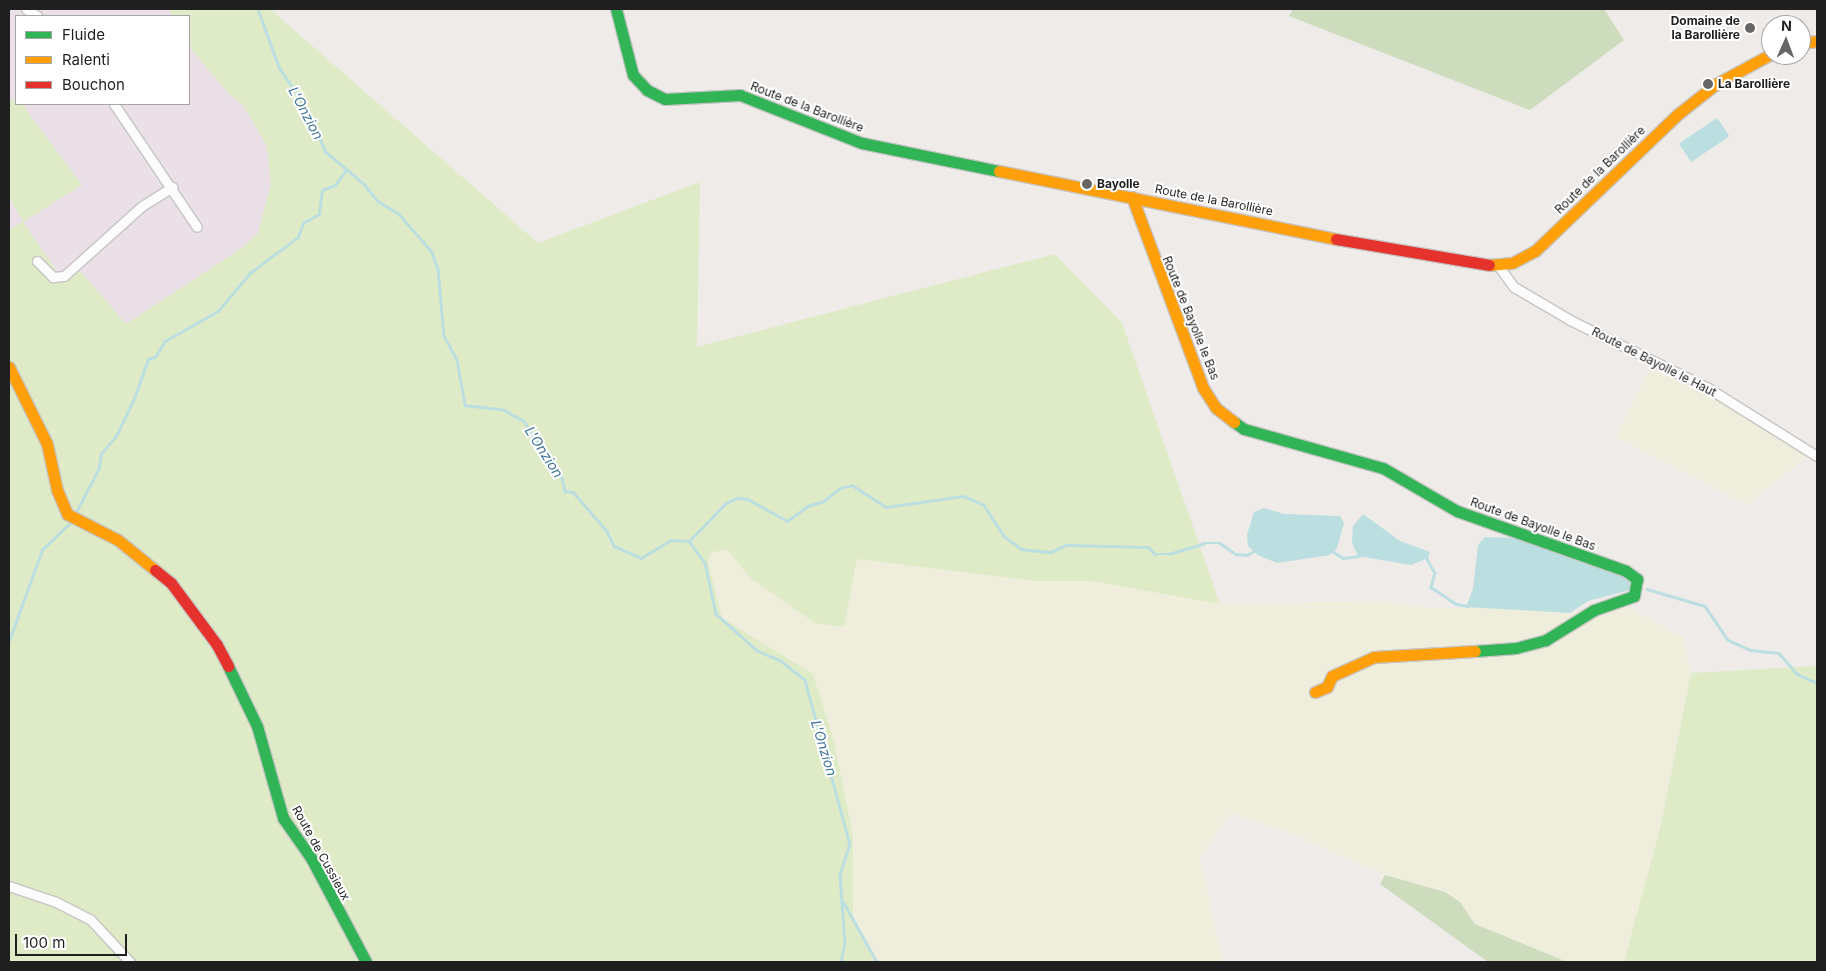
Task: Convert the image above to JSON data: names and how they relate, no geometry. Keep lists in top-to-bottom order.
{
  "streets": {
    "street": [
      "Route de la Barollière",
      "Route de Bayolle le Bas",
      "Route de Bayolle le Haut",
      "Route de Cussieux"
    ]
  },
  "crossings": [
    ["Route de la Barollière", "Route de Bayolle le Bas"],
    ["Route de la Barollière", "Route de Bayolle le Haut"]
  ],
  "water": ["L'Onzion"],
  "places": ["Domaine de la Barollière", "La Barollière", "Bayolle"],
  "legend": ["Fluide", "Ralenti", "Bouchon"],
  "scale_bar": "100 m",
  "north": "top"
}
